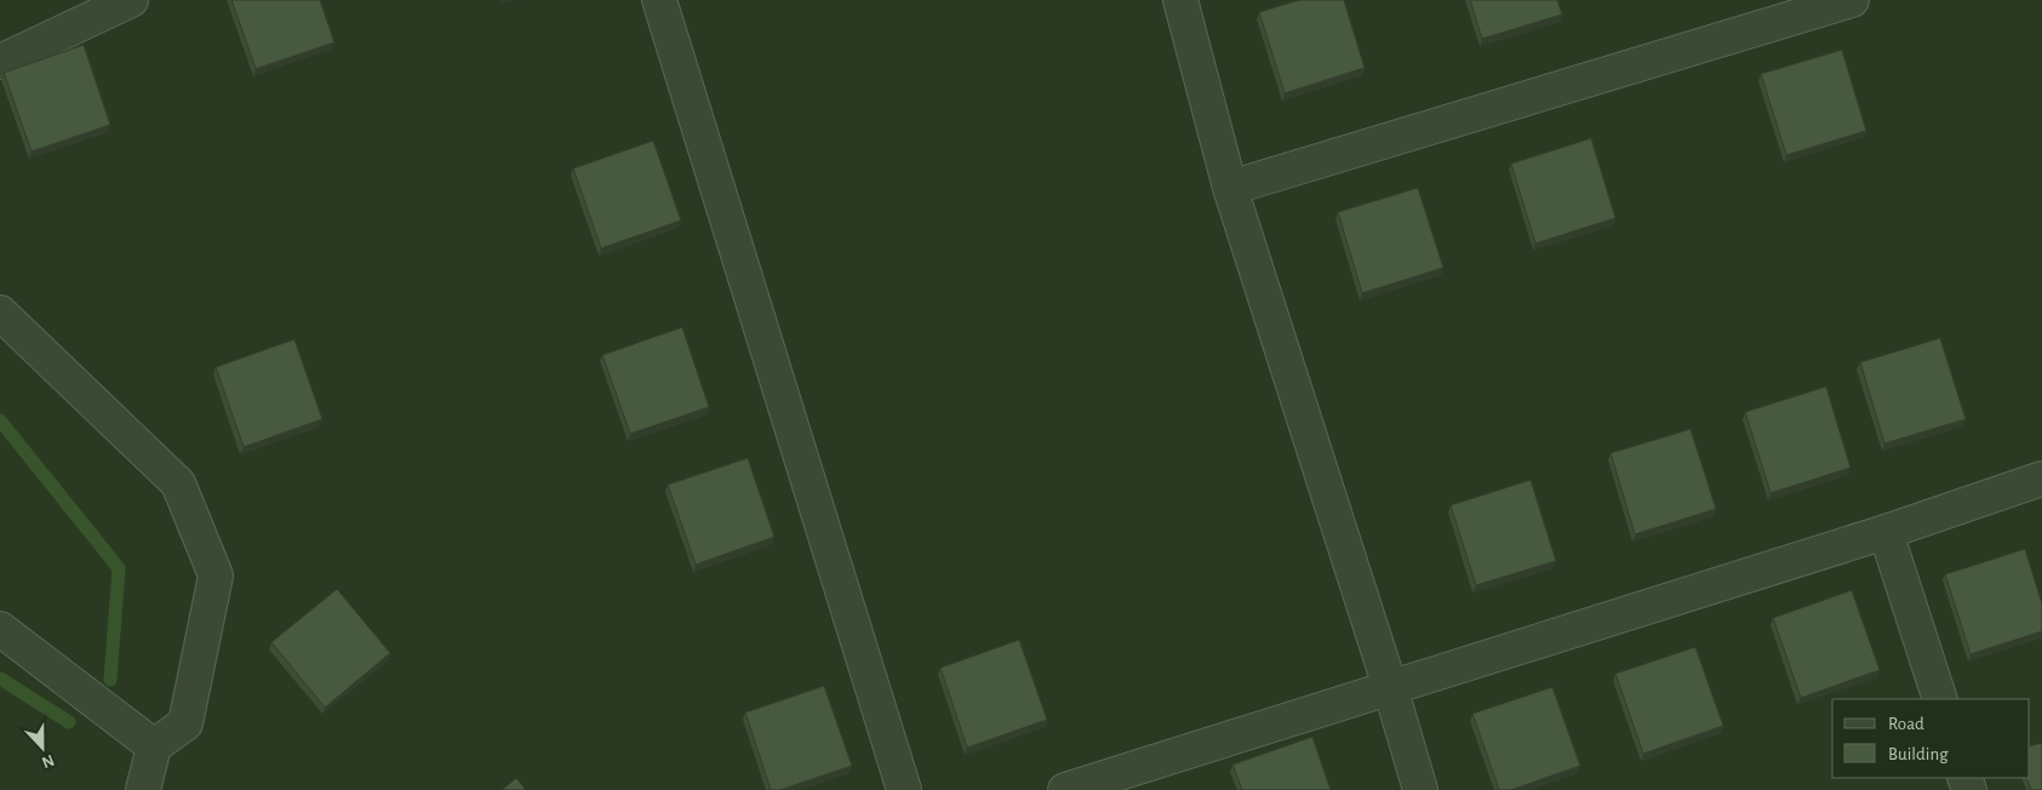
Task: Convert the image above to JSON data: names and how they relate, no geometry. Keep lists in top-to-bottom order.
{
  "legend": ["Road", "Building"],
  "north": "bottom"
}
